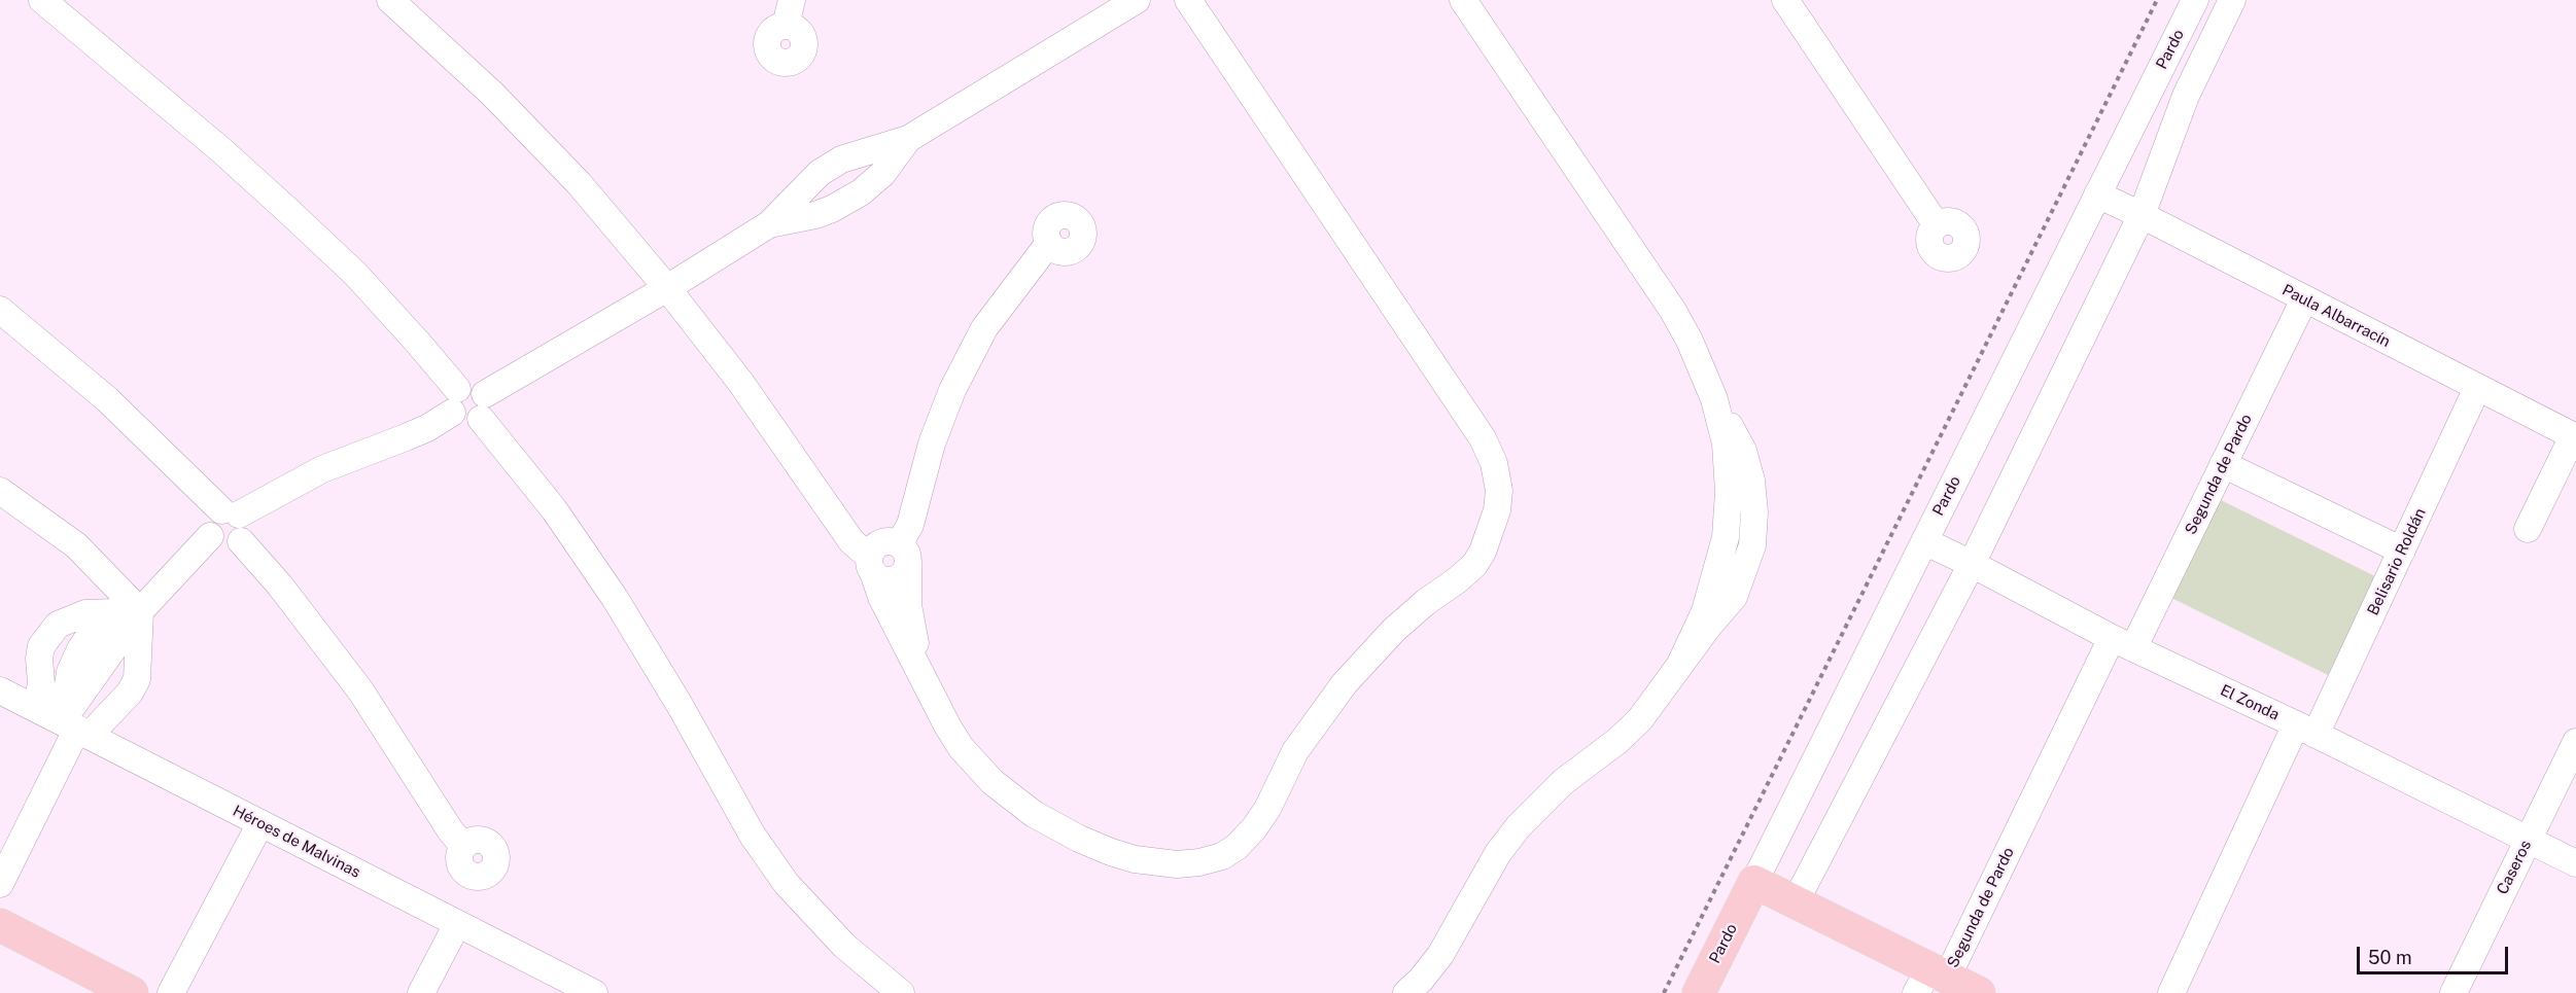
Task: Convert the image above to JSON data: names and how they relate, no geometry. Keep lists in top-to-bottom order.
{
  "streets": {
    "main road": ["Pardo"],
    "street": [
      "Paula Albarracín",
      "Segunda de Pardo",
      "Belisario Roldán",
      "El Zonda",
      "Héroes de Malvinas",
      "Caseros"
    ]
  },
  "crossings": [
    ["Pardo", "Paula Albarracín"],
    ["Pardo", "El Zonda"],
    ["Paula Albarracín", "Segunda de Pardo"],
    ["Paula Albarracín", "Belisario Roldán"],
    ["Segunda de Pardo", "El Zonda"],
    ["Belisario Roldán", "El Zonda"],
    ["El Zonda", "Caseros"]
  ],
  "scale_bar": "50 m"
}
